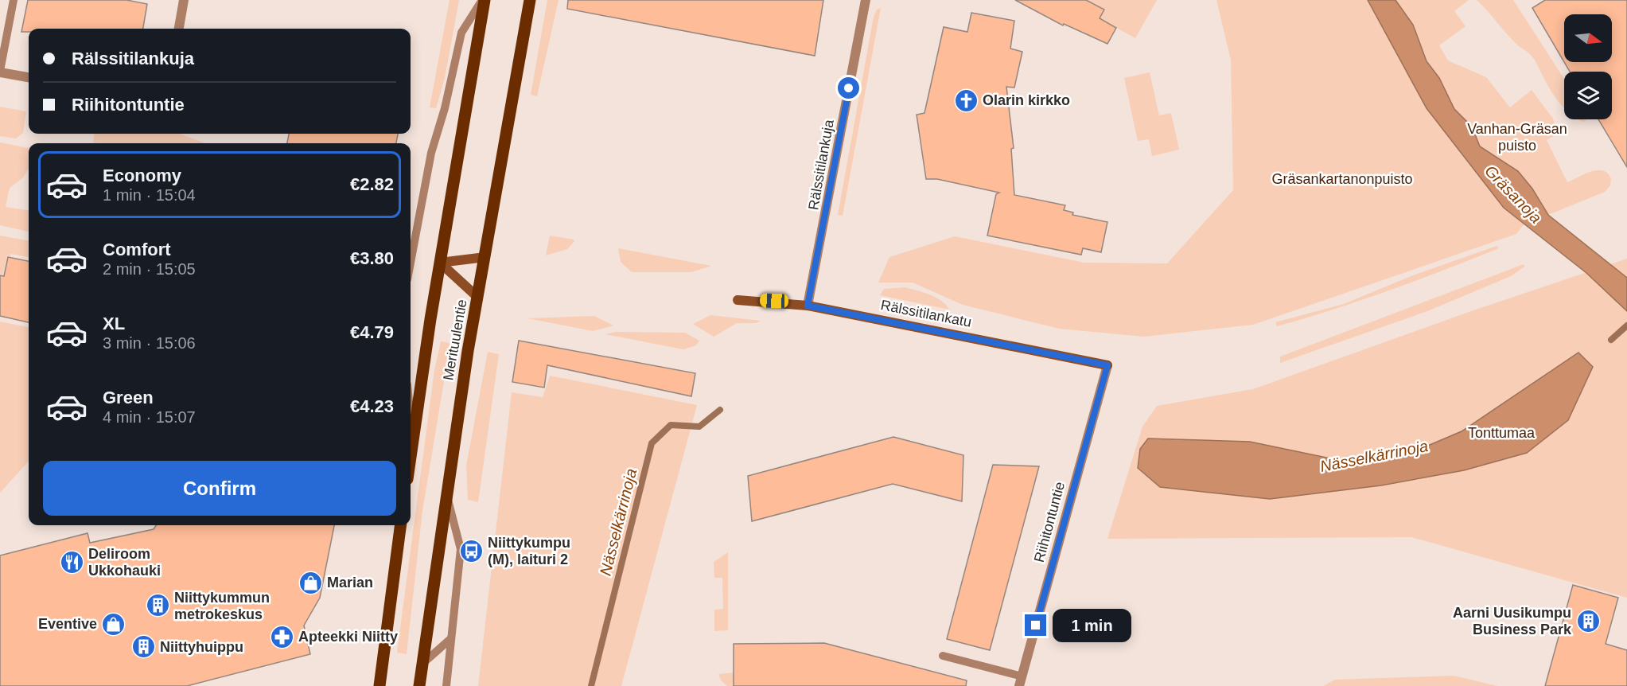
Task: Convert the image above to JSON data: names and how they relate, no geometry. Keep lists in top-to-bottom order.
{
  "streets": {
    "main road": ["Rälssitilankatu", "Merituulentie"],
    "street": ["Rälssitilankuja", "Riihitontuntie"]
  },
  "crossings": [
    ["Rälssitilankuja", "Rälssitilankatu"],
    ["Rälssitilankatu", "Riihitontuntie"]
  ],
  "water": ["Gräsanoja", "Nässelkärrinoja"],
  "parks": ["Vanhan-Gräsan puisto", "Gräsankartanonpuisto", "Tonttumaa"],
  "places": {
    "church": ["Olarin kirkko"],
    "bus stop": ["Niittykumpu (M), laituri 2"],
    "restaurant": ["Deliroom Ukkohauki"],
    "shop": ["Marian", "Eventive"],
    "building": ["Niittykummun metrokeskus", "Aarni Uusikumpu Business Park", "Niittyhuippu"],
    "pharmacy": ["Apteekki Niitty"]
  },
  "north": "right",
  "page": {
    "banner": ["Rälssitilankuja", "Riihitontuntie"],
    "list": [
      {
        "name": "Economy",
        "note": "1 min · 15:04",
        "value": "€2.82"
      },
      {
        "name": "Comfort",
        "note": "2 min · 15:05",
        "value": "€3.80"
      },
      {
        "name": "XL",
        "note": "3 min · 15:06",
        "value": "€4.79"
      },
      {
        "name": "Green",
        "note": "4 min · 15:07",
        "value": "€4.23"
      }
    ],
    "buttons": "Confirm",
    "bubble": "1 min"
  }
}
